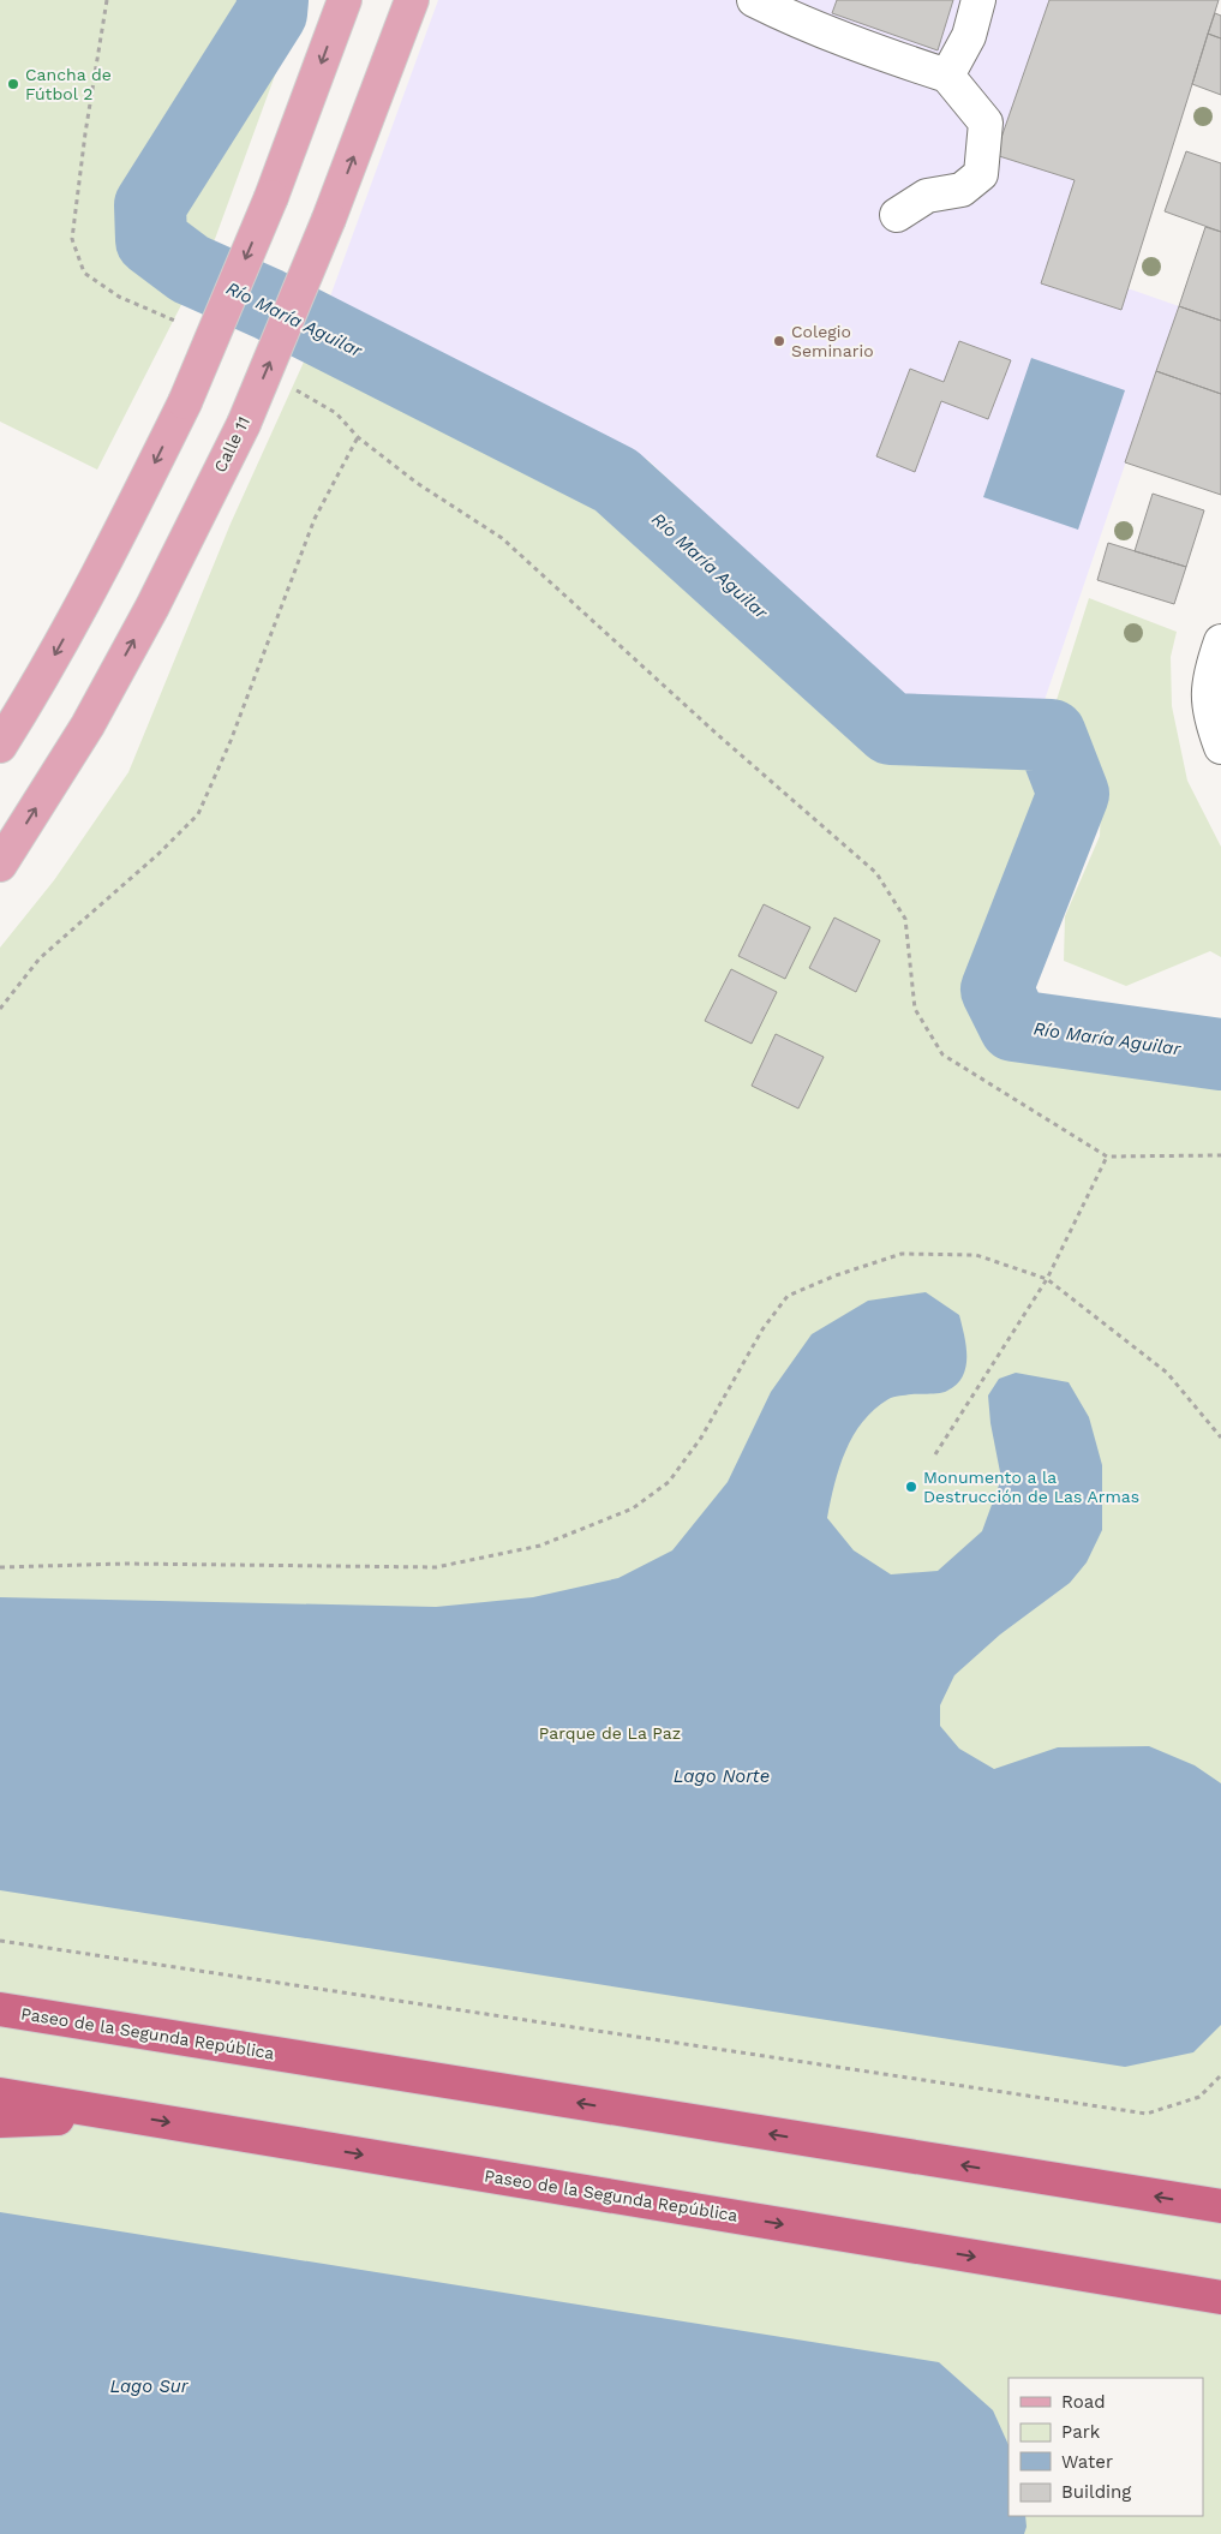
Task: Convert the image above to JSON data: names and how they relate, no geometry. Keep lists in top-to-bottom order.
{
  "streets": {
    "highway": ["Paseo de la Segunda República"],
    "main road": ["Calle 11"]
  },
  "water": ["Río María Aguilar", "Lago Norte", "Lago Sur"],
  "parks": ["Parque de La Paz"],
  "places": ["Cancha de Fútbol 2", "Colegio Seminario", "Monumento a la Destrucción de Las Armas"],
  "legend": [
    "Road",
    "Park",
    "Water",
    "Building"
  ]
}
